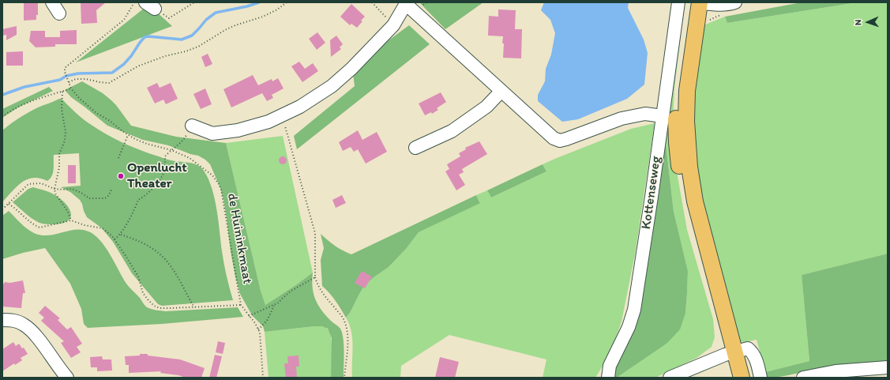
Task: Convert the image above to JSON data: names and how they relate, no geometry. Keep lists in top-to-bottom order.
{
  "streets": {
    "main road": ["Kottenseweg"],
    "path": ["de Huininkmaat"]
  },
  "places": ["Openlucht Theater"],
  "north": "left"
}
